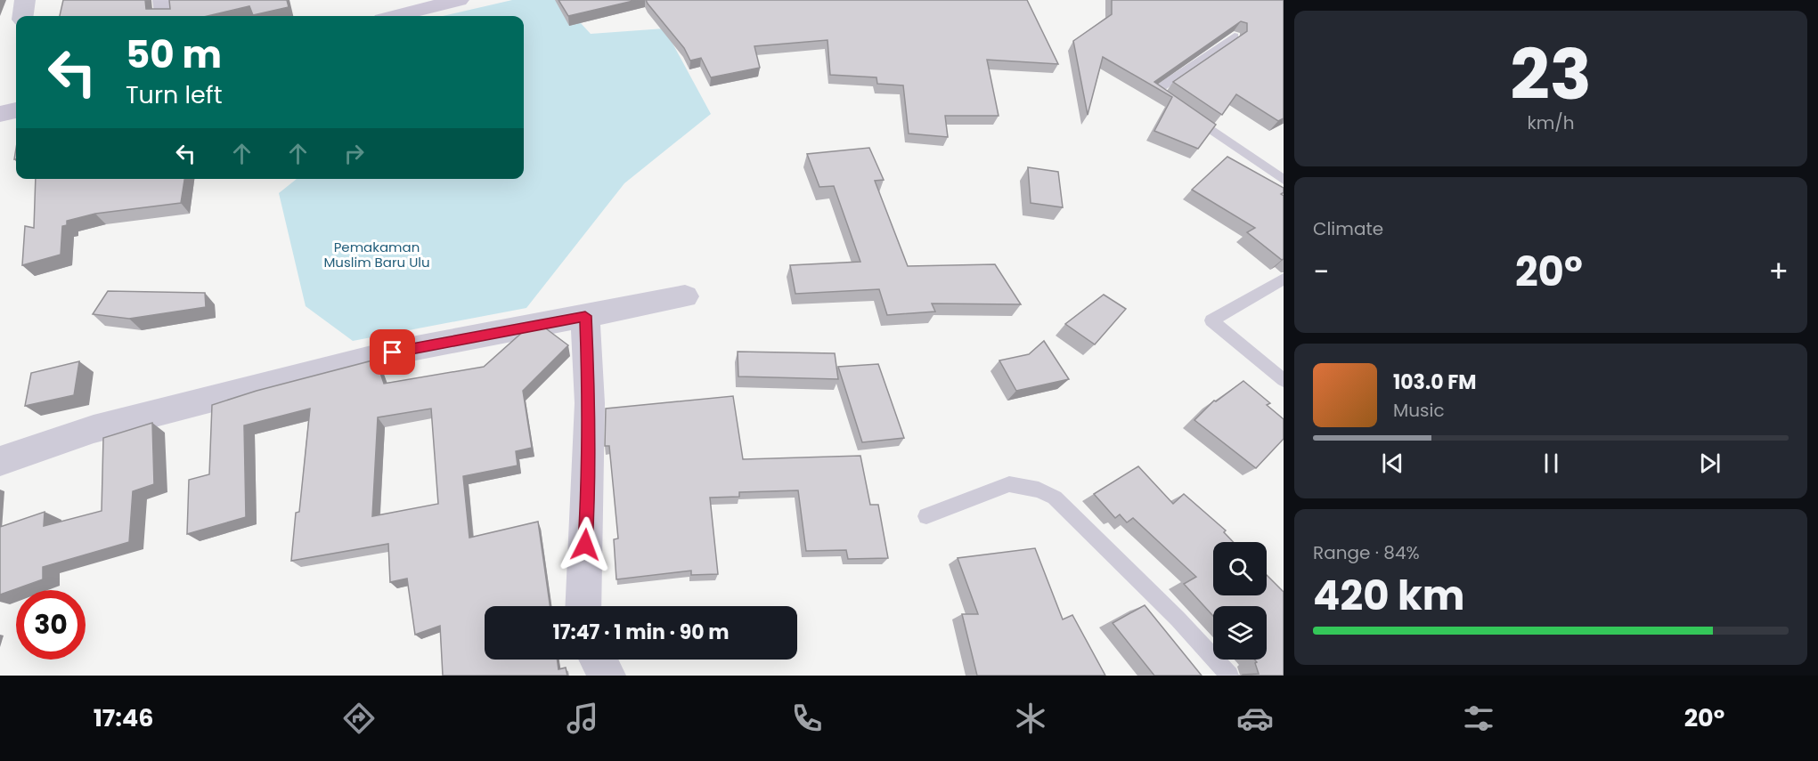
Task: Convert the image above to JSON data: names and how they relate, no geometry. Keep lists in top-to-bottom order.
{
  "parks": ["Pemakaman Muslim Baru Ulu"],
  "page": {
    "tile": [
      ["23", "km/h"],
      "Climate",
      ["Range · 84%", "420 km"]
    ],
    "turn": ["50 m", "Turn left"],
    "heat": ["−", "20°", "+"],
    "song": ["103.0 FM", "Music"],
    "limit": "30",
    "trip": "17:47 · 1 min · 90 m",
    "tabs": ["17:46", "20°"]
  }
}
